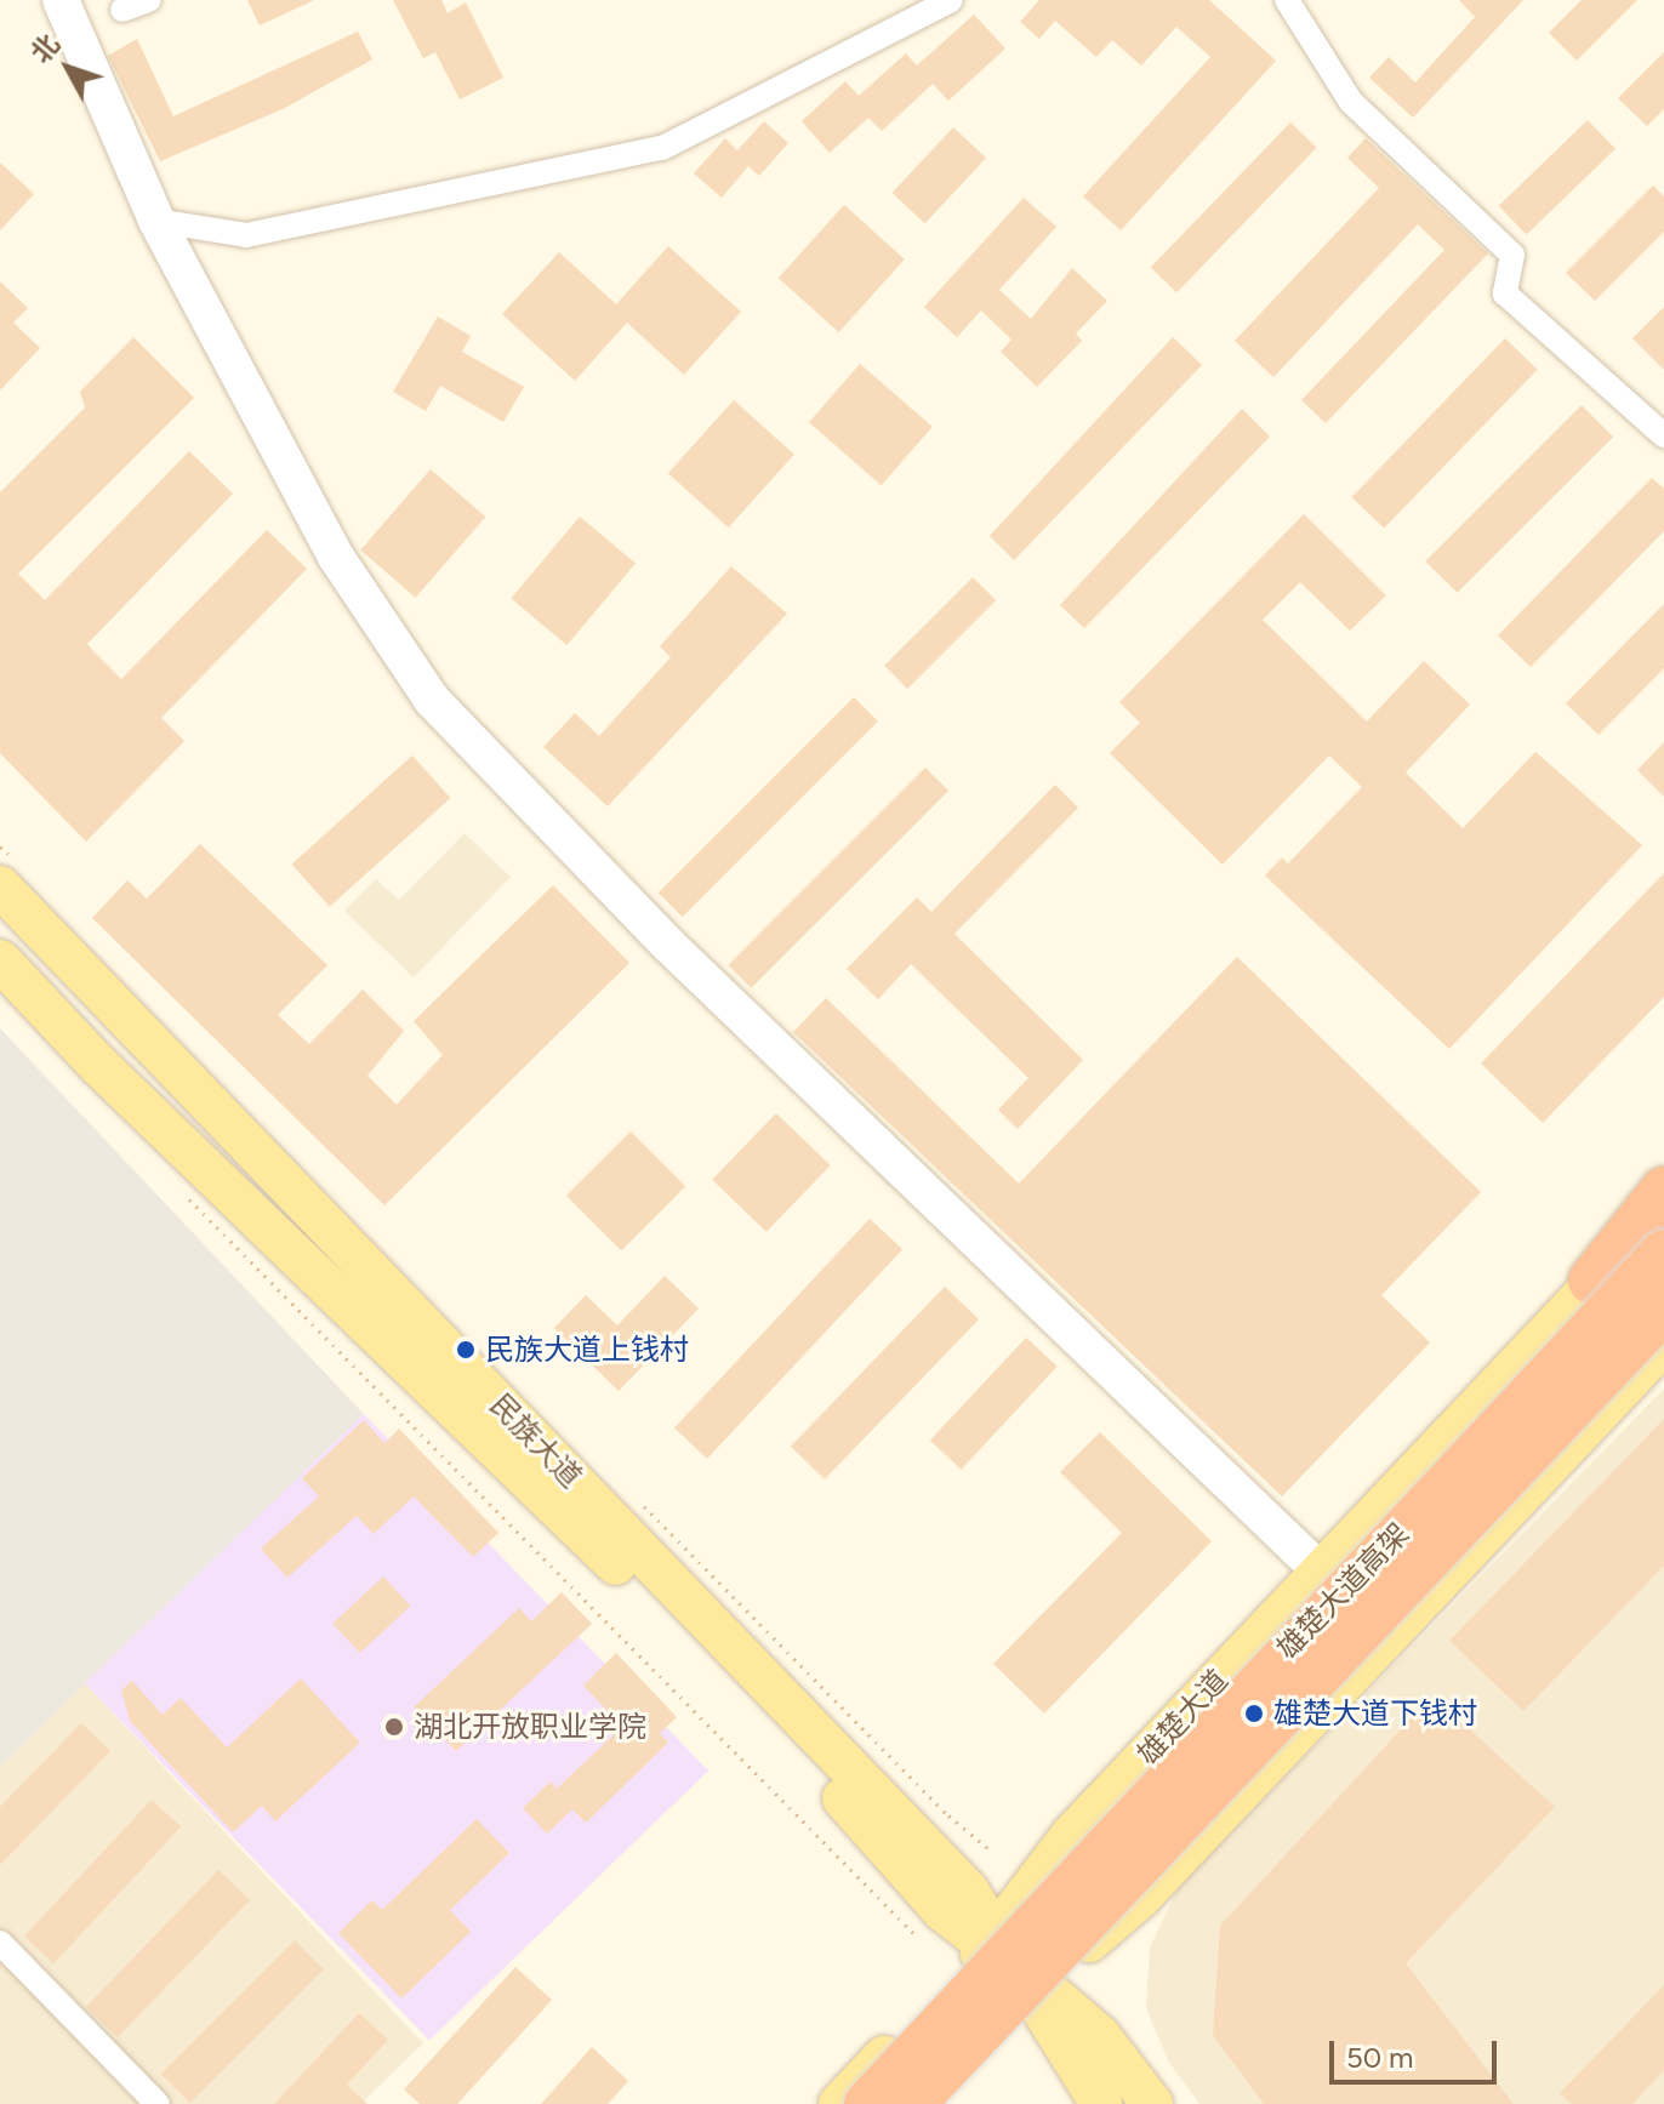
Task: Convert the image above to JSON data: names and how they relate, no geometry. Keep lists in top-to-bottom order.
{
  "streets": {
    "highway": ["雄楚大道高架"],
    "main road": ["民族大道", "雄楚大道"]
  },
  "crossings": [
    ["民族大道", "雄楚大道"]
  ],
  "places": ["民族大道上钱村", "雄楚大道下钱村", "湖北开放职业学院"],
  "scale_bar": "50 m",
  "north": "top left"
}
